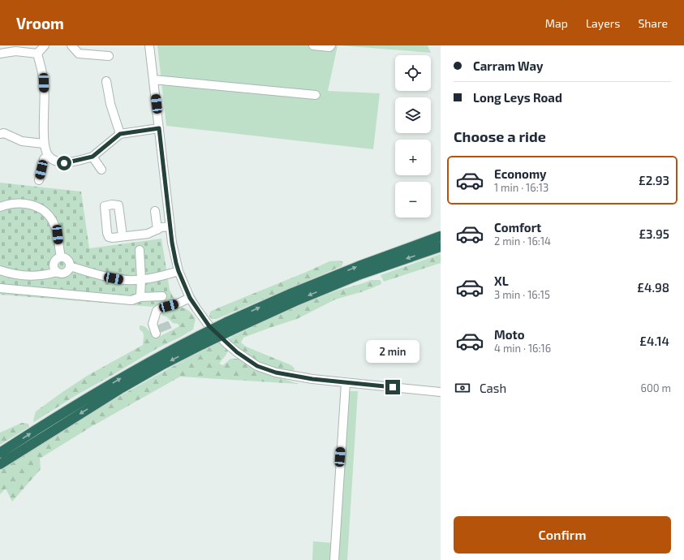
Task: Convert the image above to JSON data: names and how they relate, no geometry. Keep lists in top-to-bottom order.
{
  "page": {
    "header": "Vroom",
    "nav": ["Map", "Layers", "Share"],
    "banner": ["Carram Way", "Long Leys Road"],
    "map_buttons": ["+", "−"],
    "heading": "Choose a ride",
    "list": [
      {
        "name": "Economy",
        "note": "1 min · 16:13",
        "value": "£2.93"
      },
      {
        "name": "Comfort",
        "note": "2 min · 16:14",
        "value": "£3.95"
      },
      {
        "name": "XL",
        "note": "3 min · 16:15",
        "value": "£4.98"
      },
      {
        "name": "Moto",
        "note": "4 min · 16:16",
        "value": "£4.14"
      }
    ],
    "bubble": "2 min",
    "pay": ["Cash", "600 m"],
    "buttons": "Confirm"
  }
}
